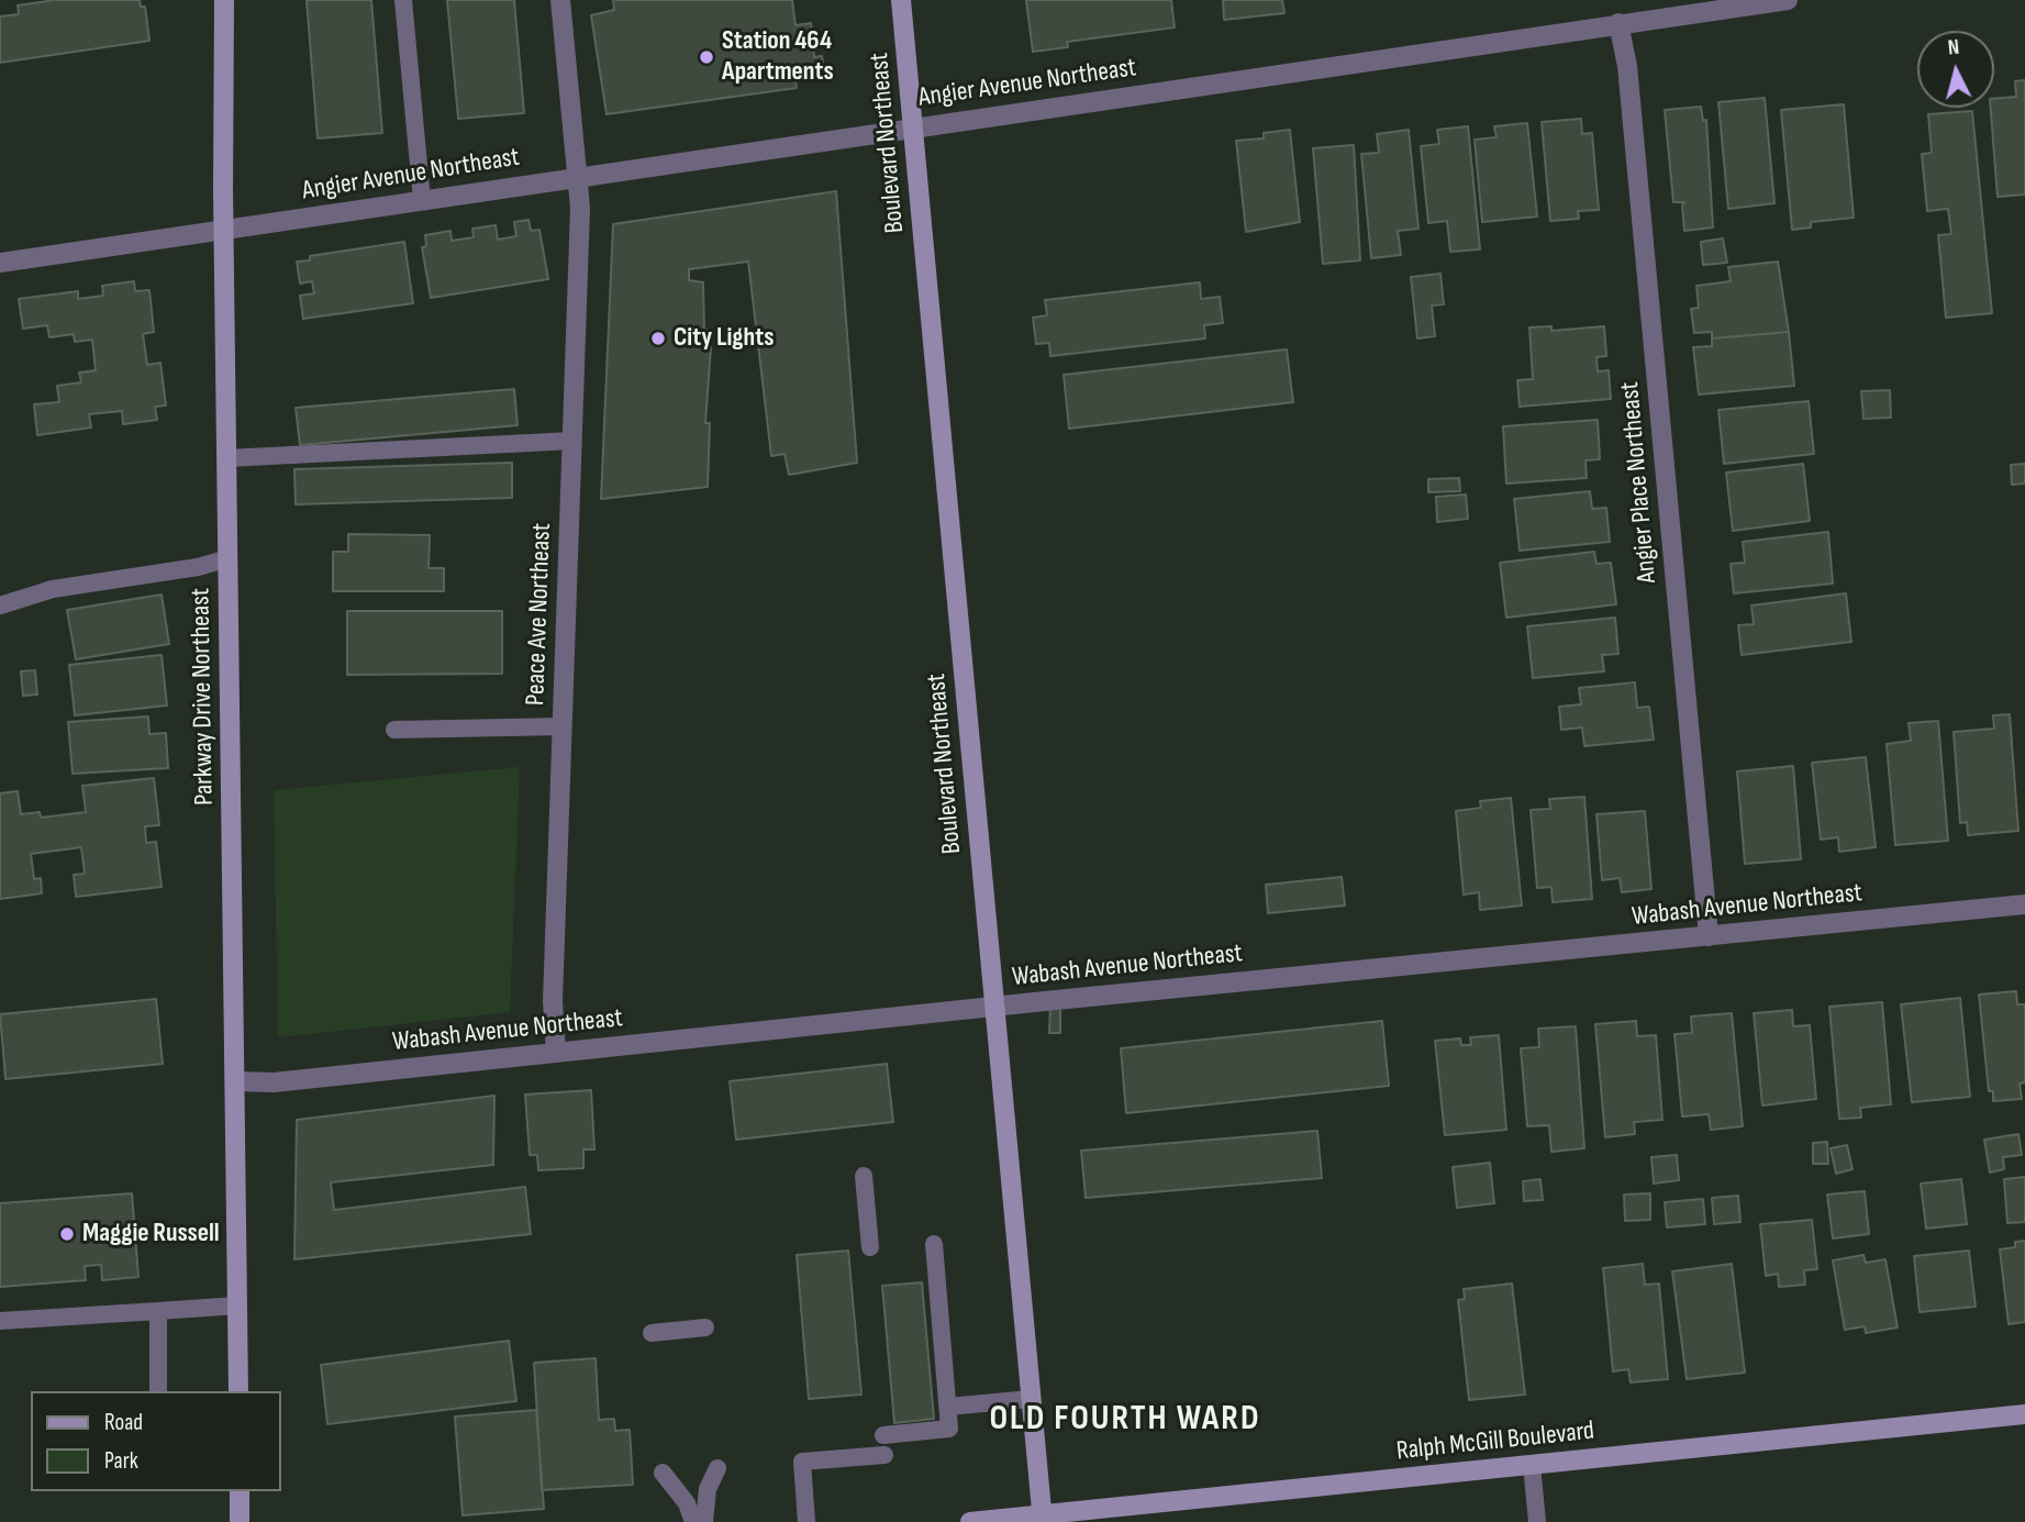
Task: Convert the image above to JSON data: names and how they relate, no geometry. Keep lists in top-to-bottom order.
{
  "streets": {
    "main road": ["Boulevard Northeast", "Parkway Drive Northeast", "Ralph McGill Boulevard"],
    "street": [
      "Angier Avenue Northeast",
      "Angier Place Northeast",
      "Peace Ave Northeast",
      "Wabash Avenue Northeast"
    ]
  },
  "crossings": [
    ["Angier Avenue Northeast", "Boulevard Northeast"],
    ["Angier Avenue Northeast", "Angier Place Northeast"],
    ["Angier Avenue Northeast", "Peace Ave Northeast"],
    ["Angier Avenue Northeast", "Parkway Drive Northeast"],
    ["Boulevard Northeast", "Wabash Avenue Northeast"],
    ["Boulevard Northeast", "Ralph McGill Boulevard"],
    ["Angier Place Northeast", "Wabash Avenue Northeast"],
    ["Peace Ave Northeast", "Wabash Avenue Northeast"],
    ["Parkway Drive Northeast", "Wabash Avenue Northeast"]
  ],
  "districts": ["OLD FOURTH WARD"],
  "places": ["Station 464 Apartments", "City Lights", "Maggie Russell"],
  "legend": ["Road", "Park"],
  "north": "top"
}
